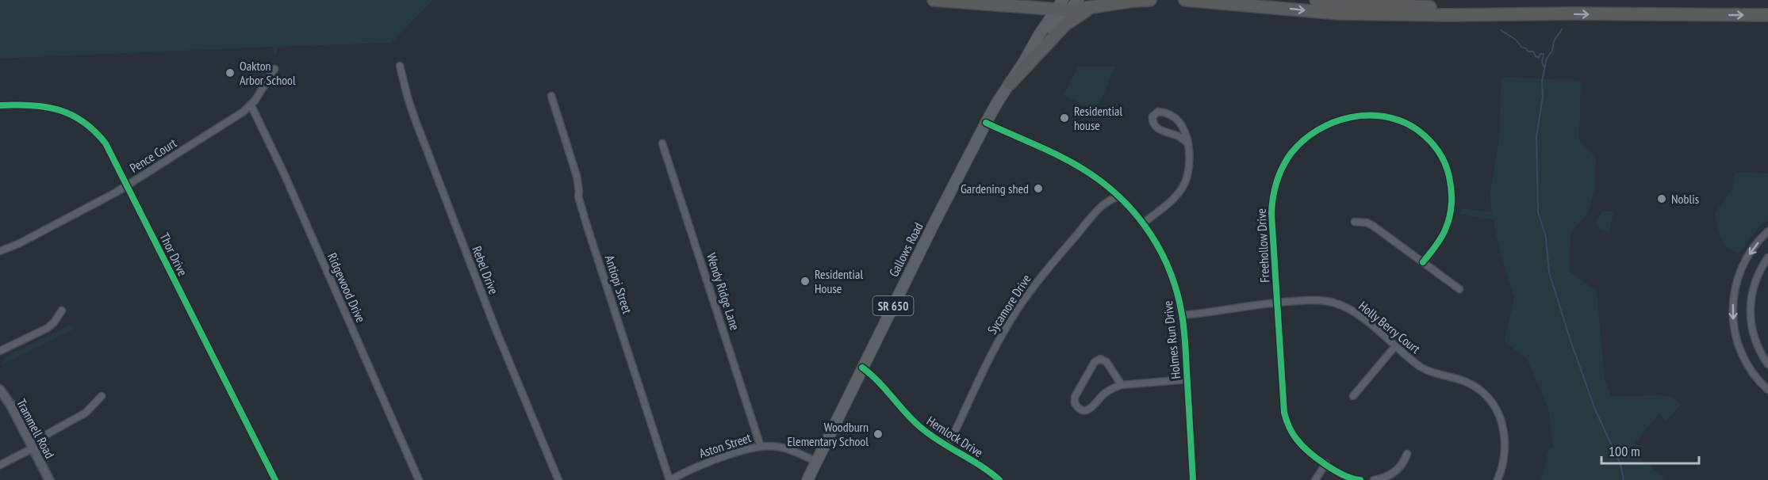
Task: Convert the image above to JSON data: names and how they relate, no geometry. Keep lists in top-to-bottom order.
{
  "streets": {
    "main road": ["Gallows Road", "SR 650"],
    "street": [
      "Pence Court",
      "Freehollow Drive",
      "Thor Drive",
      "Rebel Drive",
      "Antiopi Street",
      "Ridgewood Drive",
      "Wendy Ridge Lane",
      "Sycamore Drive",
      "Holly Berry Court",
      "Holmes Run Drive",
      "Trammell Road",
      "Hemlock Drive",
      "Aston Street"
    ]
  },
  "crossings": [
    ["Pence Court", "Thor Drive"],
    ["Pence Court", "Ridgewood Drive"],
    ["Freehollow Drive", "Holly Berry Court"],
    ["Gallows Road", "Holmes Run Drive"],
    ["Gallows Road", "Hemlock Drive"],
    ["Gallows Road", "Aston Street"],
    ["Antiopi Street", "Aston Street"],
    ["Wendy Ridge Lane", "Aston Street"],
    ["Sycamore Drive", "Holmes Run Drive"],
    ["Sycamore Drive", "Hemlock Drive"],
    ["Holly Berry Court", "Holmes Run Drive"]
  ],
  "places": [
    "Oakton Arbor School",
    "Residential house",
    "Gardening shed",
    "Noblis",
    "Residential House",
    "Woodburn Elementary School"
  ],
  "scale_bar": "100 m"
}
